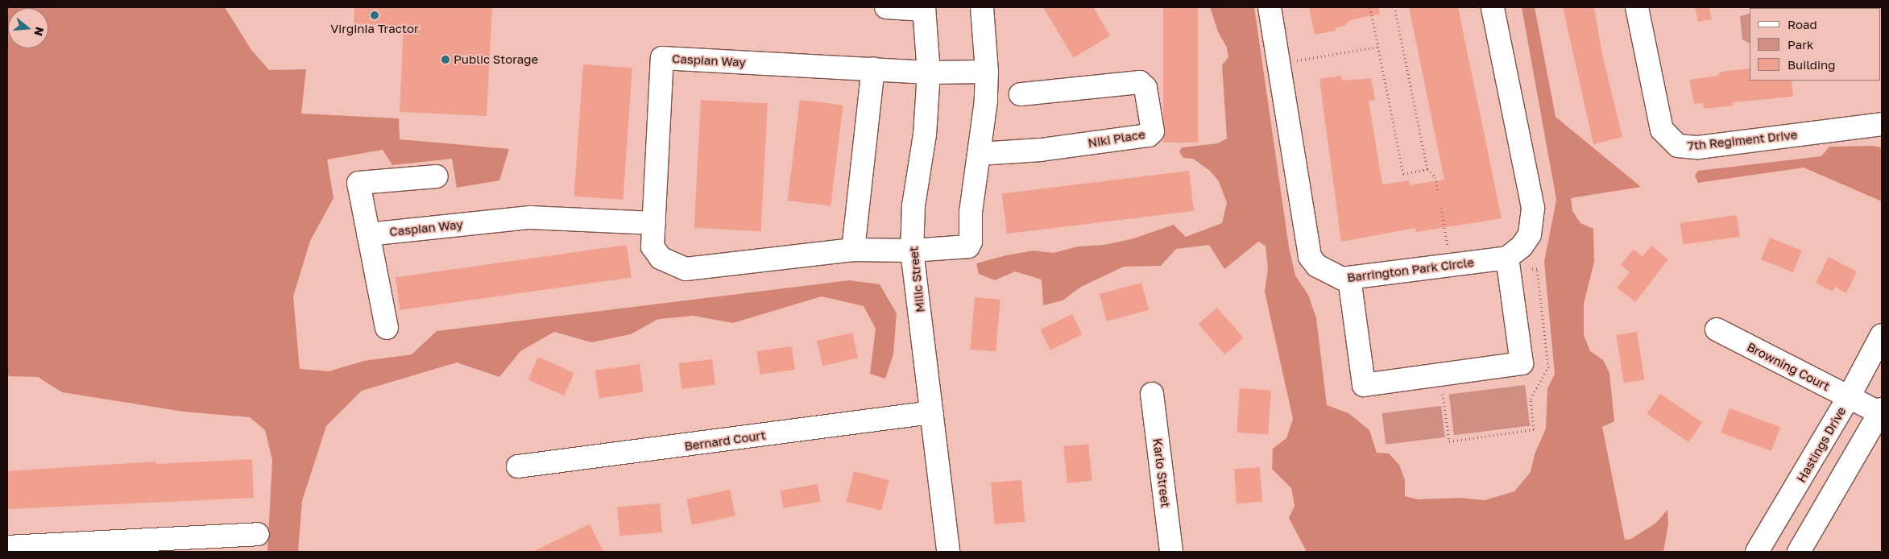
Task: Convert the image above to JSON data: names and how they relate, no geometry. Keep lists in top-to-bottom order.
{
  "streets": {
    "street": [
      "Caspian Way",
      "Niki Place",
      "7th Regiment Drive",
      "Barrington Park Circle",
      "Milic Street",
      "Browning Court",
      "Bernard Court",
      "Hastings Drive",
      "Karlo Street"
    ]
  },
  "crossings": [
    ["Caspian Way", "Milic Street"],
    ["Milic Street", "Bernard Court"],
    ["Browning Court", "Hastings Drive"]
  ],
  "places": ["Virginia Tractor", "Public Storage"],
  "legend": ["Road", "Park", "Building"],
  "north": "right"
}
